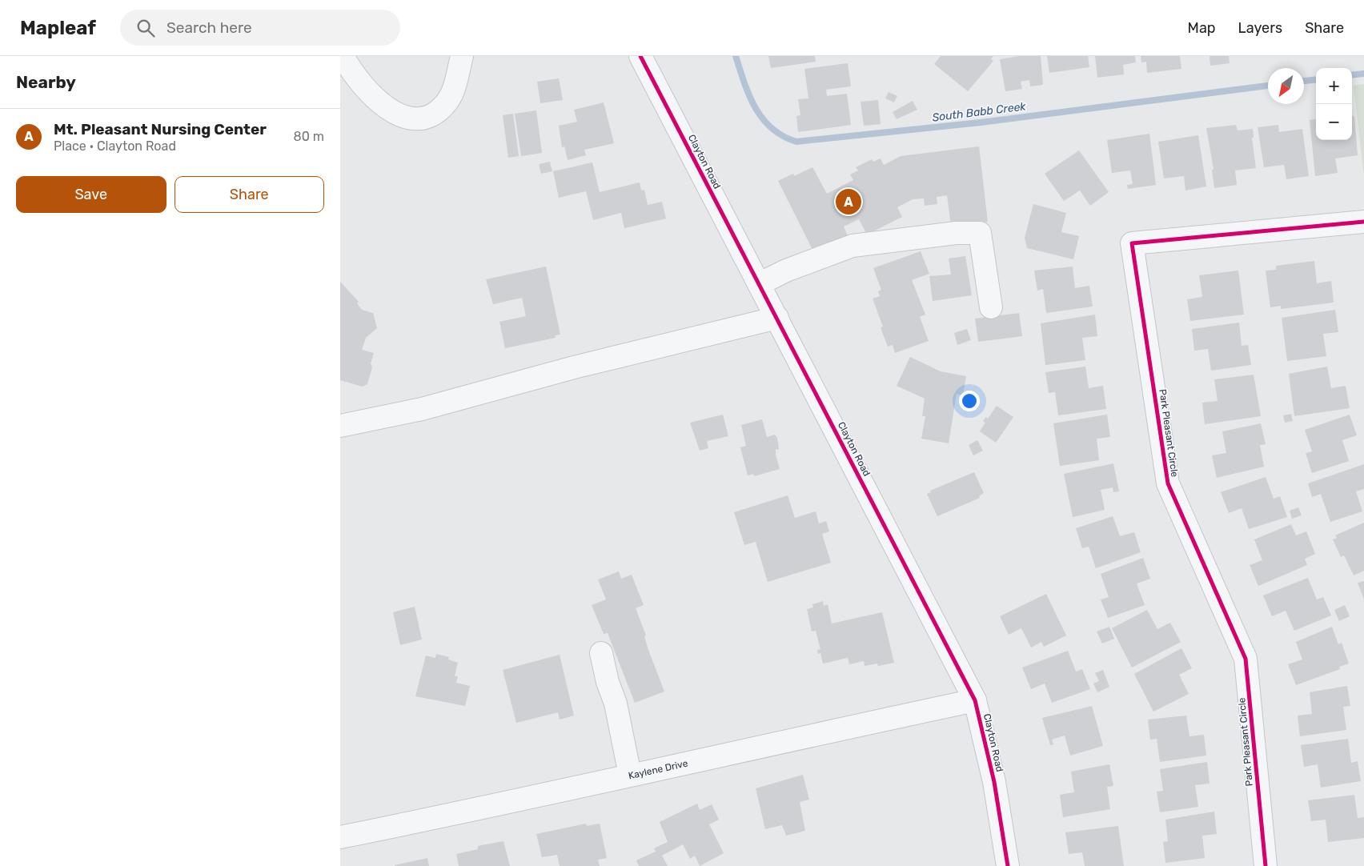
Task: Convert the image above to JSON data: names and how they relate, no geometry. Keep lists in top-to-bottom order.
{
  "streets": {
    "street": ["Clayton Road", "Park Pleasant Circle", "Kaylene Drive"]
  },
  "crossings": [
    ["Clayton Road", "Kaylene Drive"]
  ],
  "water": ["South Babb Creek"],
  "north": "bottom left",
  "page": {
    "header": "Mapleaf",
    "search": "Search here",
    "nav": ["Map", "Layers", "Share"],
    "heading": "Nearby",
    "map_buttons": ["+", "−"],
    "list": [
      {
        "mark": "A",
        "name": "Mt. Pleasant Nursing Center",
        "note": "Place · Clayton Road",
        "value": "80 m"
      }
    ],
    "buttons": ["Save", "Share"],
    "pins": "A"
  }
}
